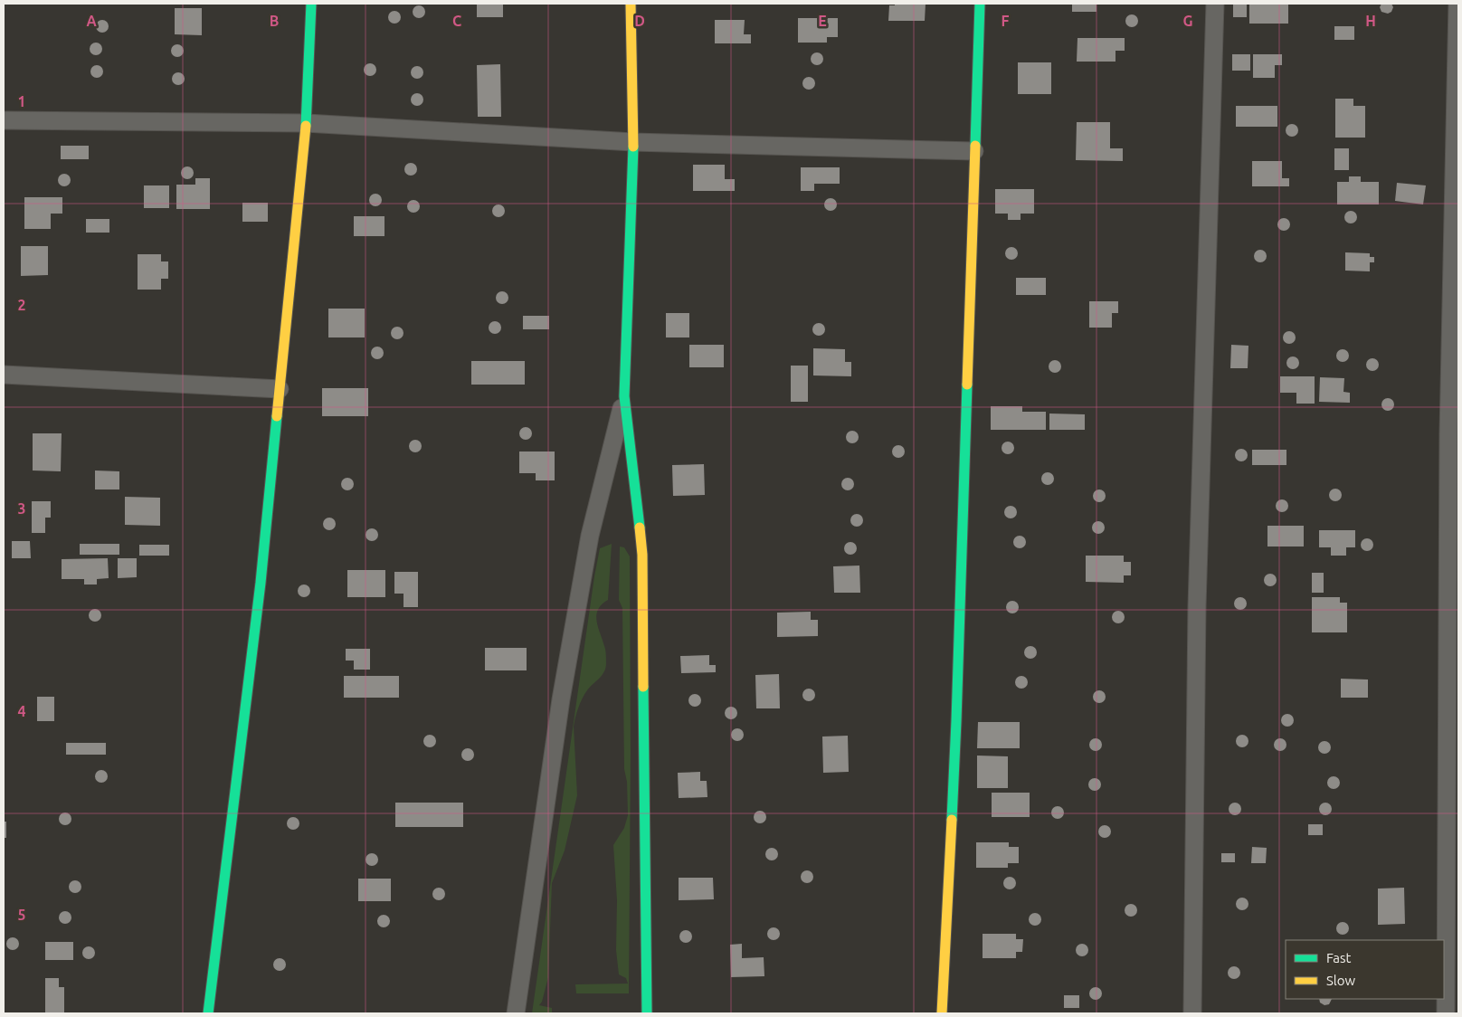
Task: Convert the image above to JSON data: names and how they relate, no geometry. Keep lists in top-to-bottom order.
{
  "legend": ["Fast", "Slow"],
  "grid": {
    "columns": [
      "A",
      "B",
      "C",
      "D",
      "E",
      "F",
      "G",
      "H"
    ],
    "rows": [
      "1",
      "2",
      "3",
      "4",
      "5"
    ]
  }
}
